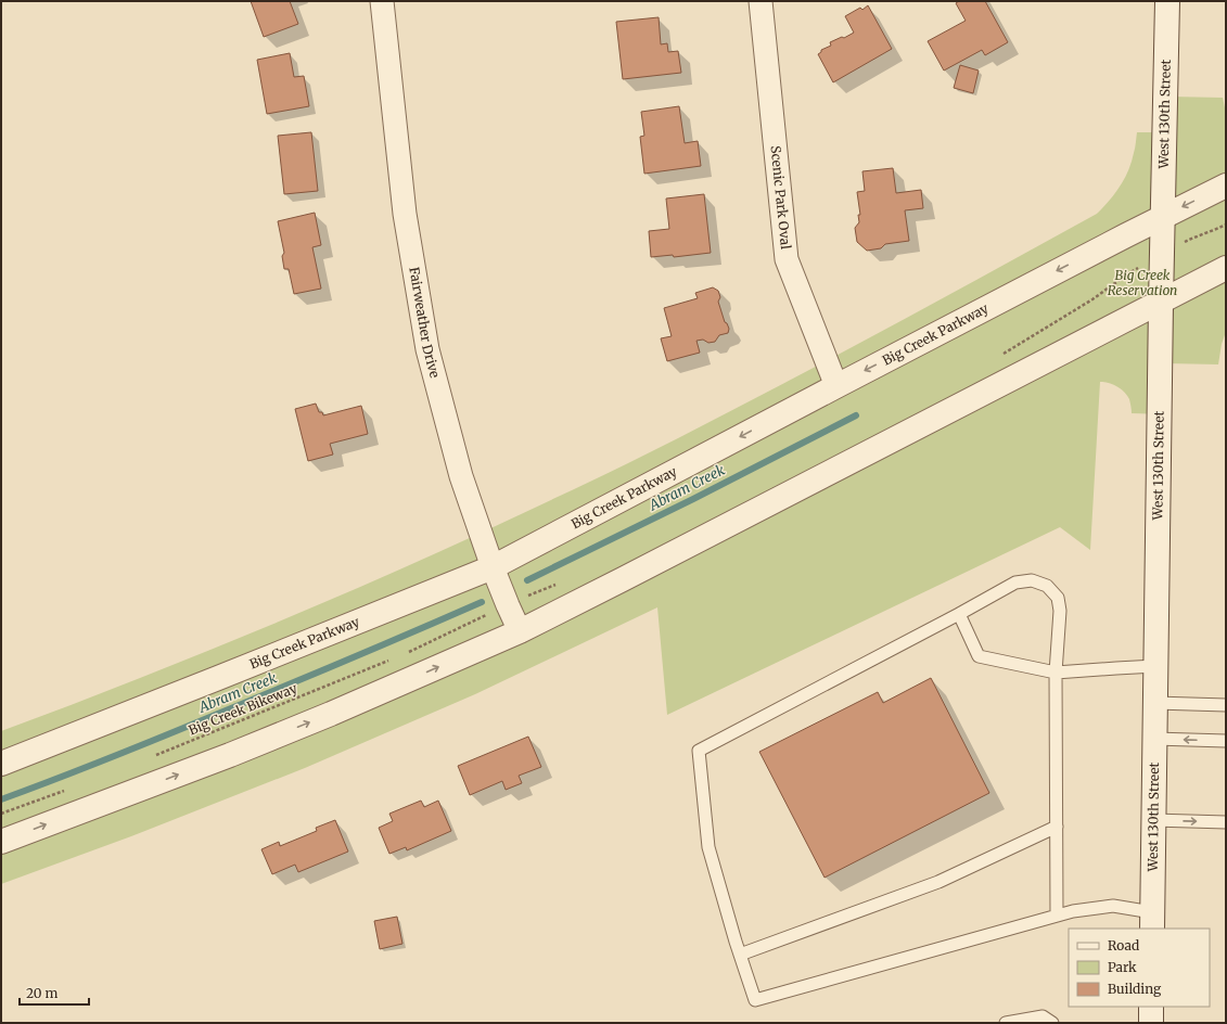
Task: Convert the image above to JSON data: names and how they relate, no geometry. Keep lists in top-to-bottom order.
{
  "streets": {
    "street": [
      "West 130th Street",
      "Scenic Park Oval",
      "Fairweather Drive",
      "Big Creek Parkway"
    ],
    "path": ["Big Creek Bikeway"]
  },
  "crossings": [
    ["West 130th Street", "Big Creek Parkway"],
    ["Scenic Park Oval", "Big Creek Parkway"],
    ["Fairweather Drive", "Big Creek Parkway"]
  ],
  "water": ["Abram Creek"],
  "parks": ["Big Creek Reservation"],
  "legend": ["Road", "Park", "Building"],
  "scale_bar": "20 m"
}
